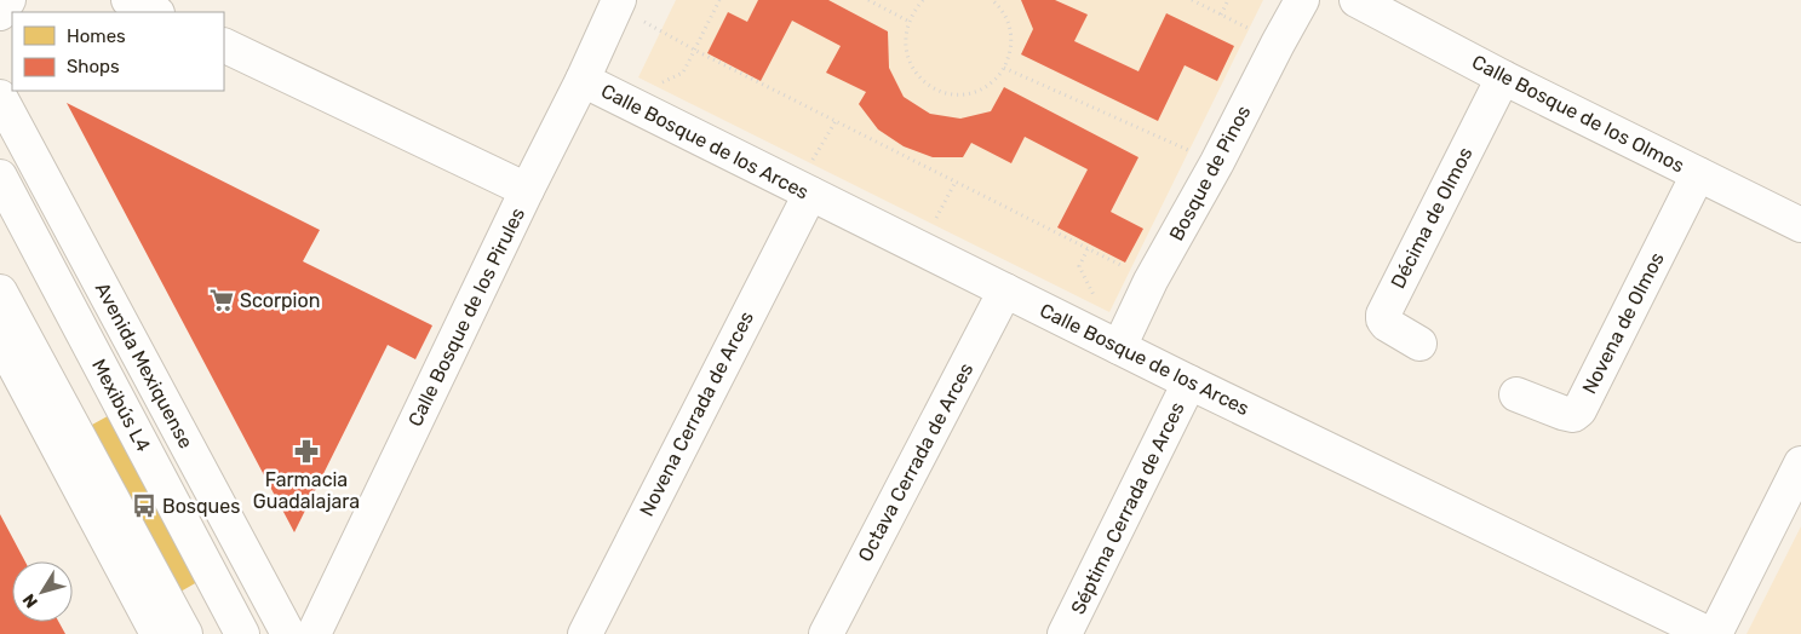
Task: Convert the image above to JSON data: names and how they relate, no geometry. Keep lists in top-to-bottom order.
{
  "streets": {
    "street": [
      "Calle Bosque de los Olmos",
      "Calle Bosque de los Arces",
      "Bosque de Pinos",
      "Décima de Olmos",
      "Calle Bosque de los Pirules",
      "Novena de Olmos",
      "Avenida Mexiquense",
      "Mexibús L4",
      "Novena Cerrada de Arces",
      "Octava Cerrada de Arces",
      "Séptima Cerrada de Arces"
    ]
  },
  "crossings": [
    ["Calle Bosque de los Olmos", "Décima de Olmos"],
    ["Calle Bosque de los Olmos", "Novena de Olmos"],
    ["Calle Bosque de los Arces", "Bosque de Pinos"],
    ["Calle Bosque de los Arces", "Calle Bosque de los Pirules"],
    ["Calle Bosque de los Arces", "Novena Cerrada de Arces"],
    ["Calle Bosque de los Arces", "Octava Cerrada de Arces"],
    ["Calle Bosque de los Arces", "Séptima Cerrada de Arces"]
  ],
  "places": {
    "supermarket": ["Scorpion"],
    "pharmacy": ["Farmacia Guadalajara"],
    "bus stop": ["Bosques"]
  },
  "legend": ["Homes", "Shops"],
  "north": "bottom left"
}
